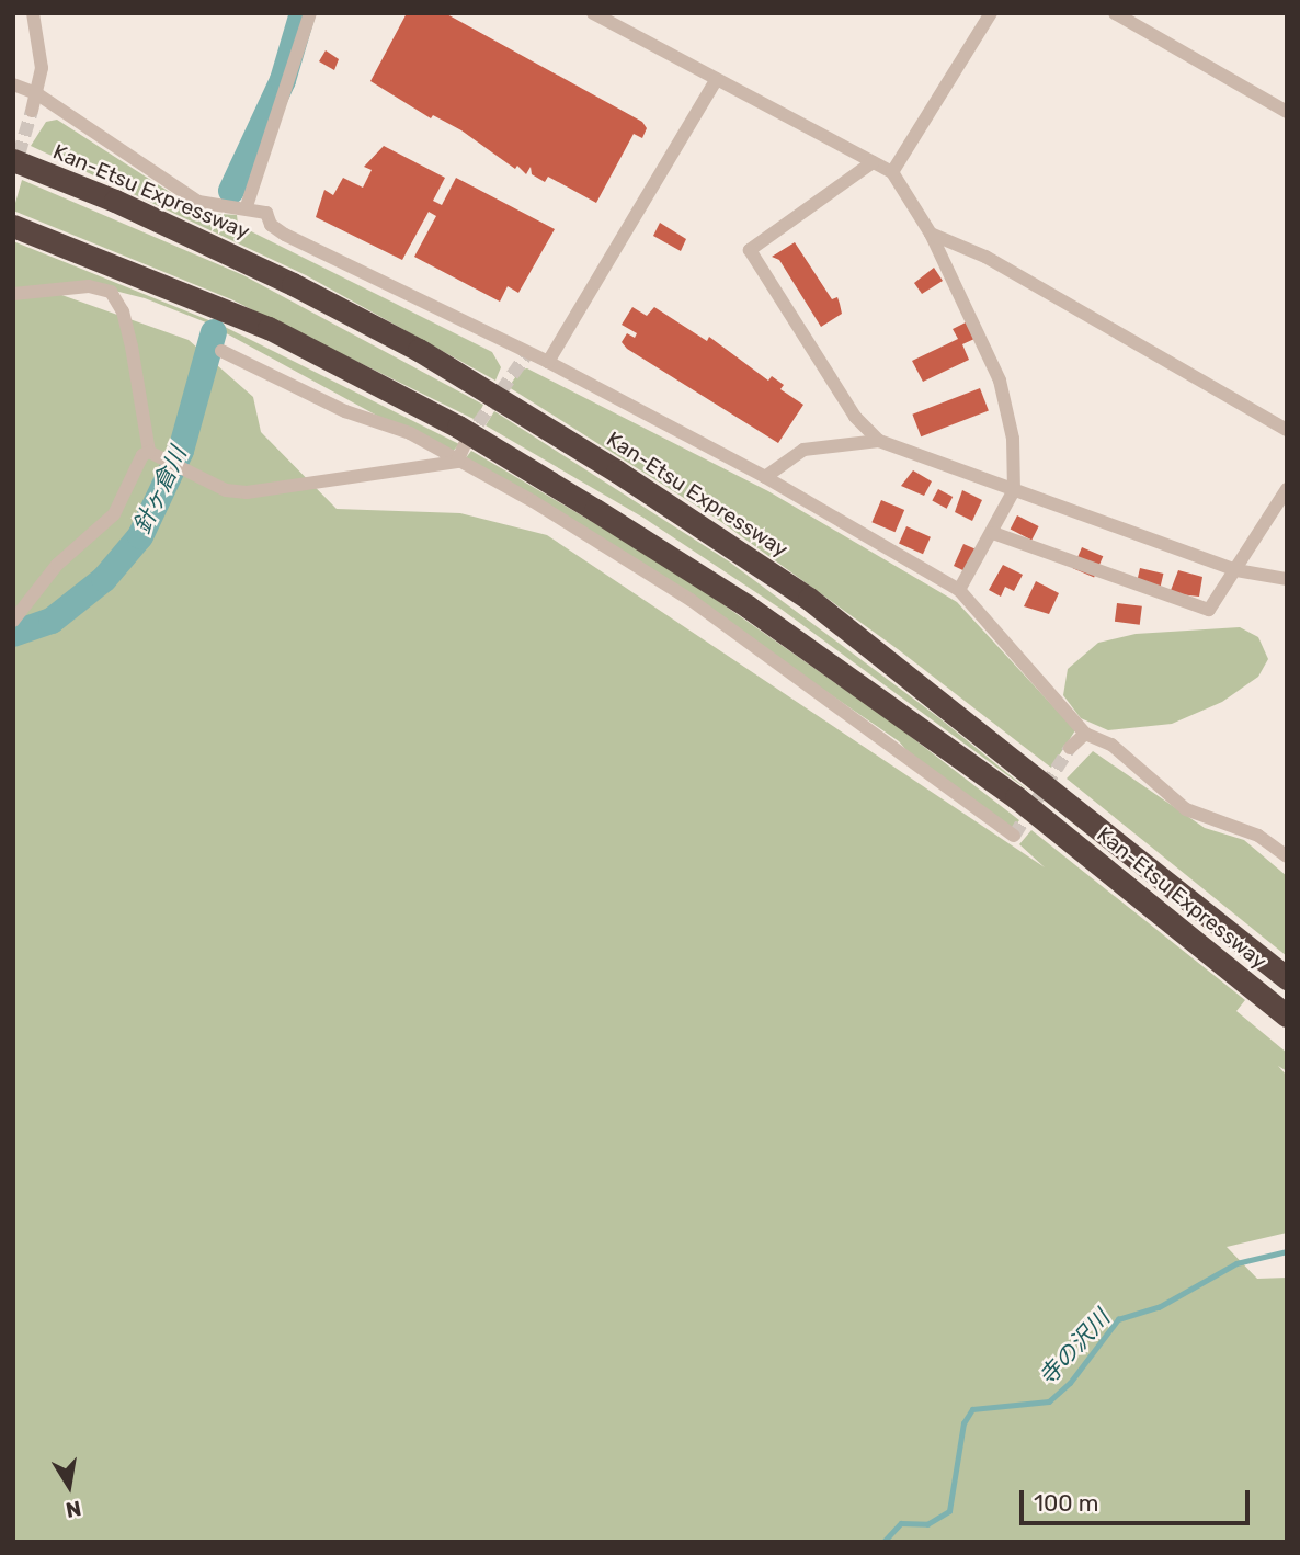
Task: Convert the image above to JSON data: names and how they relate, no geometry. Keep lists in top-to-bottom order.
{
  "streets": {
    "highway": ["Kan-Etsu Expressway"]
  },
  "water": ["針ヶ倉川", "寺の沢川"],
  "scale_bar": "100 m",
  "north": "bottom"
}
